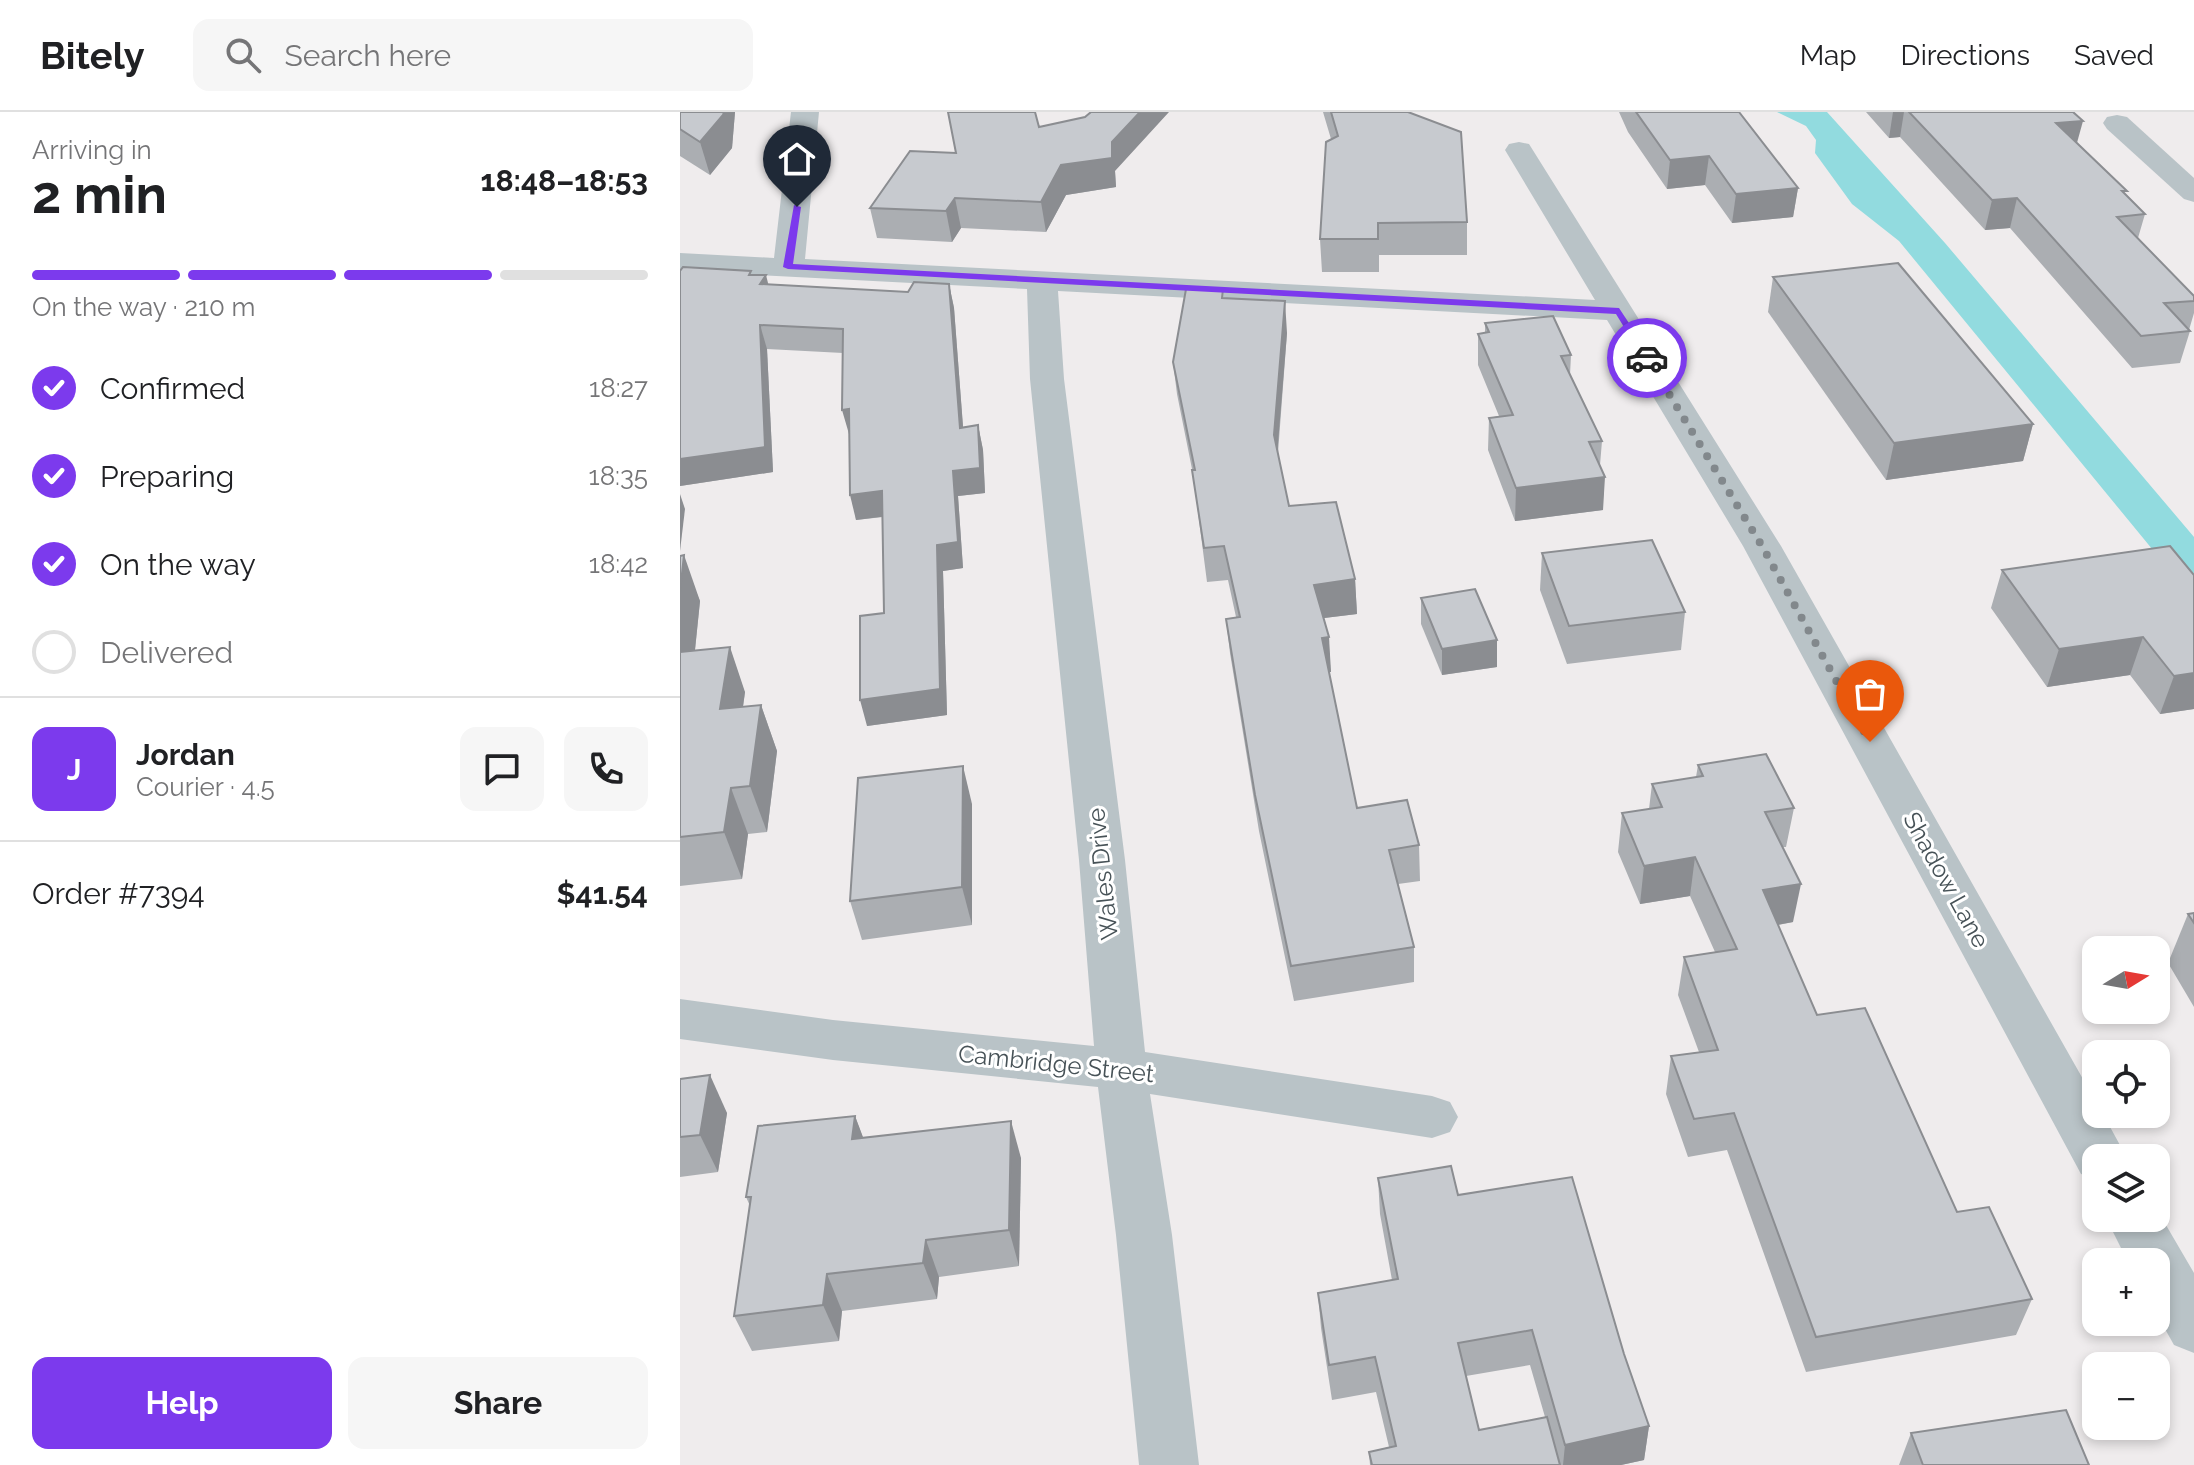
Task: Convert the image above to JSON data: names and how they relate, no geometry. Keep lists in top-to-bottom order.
{
  "streets": {
    "street": ["Wales Drive", "Shadow Lane", "Cambridge Street"]
  },
  "crossings": [
    ["Wales Drive", "Cambridge Street"]
  ],
  "north": "right",
  "page": {
    "header": "Bitely",
    "search": "Search here",
    "nav": ["Map", "Directions", "Saved"],
    "heading": ["2 min", "Arriving in", "18:48–18:53"],
    "panel": [
      "Jordan",
      "Courier · 4.5",
      "Order #7394",
      "$41.54"
    ],
    "bar": "On the way · 210 m",
    "list": [
      ["Confirmed", "18:27"],
      ["Preparing", "18:35"],
      ["On the way", "18:42"],
      "Delivered"
    ],
    "round": "J",
    "map_buttons": ["+", "−"],
    "buttons": ["Help", "Share"]
  }
}
